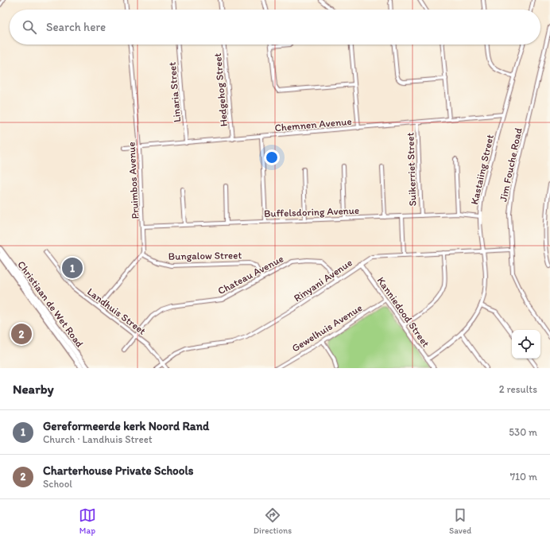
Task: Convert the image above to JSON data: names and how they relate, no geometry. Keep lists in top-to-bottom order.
{
  "streets": {
    "main road": ["Christiaan de Wet Road"],
    "street": [
      "Hedgehog Street",
      "Linaria Street",
      "Chemnen Avenue",
      "Jim Fouche Road",
      "Suikerriet Street",
      "Kastaiing Street",
      "Pruimbos Avenue",
      "Buffelsdoring Avenue",
      "Bungalow Street",
      "Chateau Avenue",
      "Rinyani Avenue",
      "Landhuis Street",
      "Kanniedood Street",
      "Gewelhuis Avenue"
    ]
  },
  "crossings": [
    ["Hedgehog Street", "Chemnen Avenue"],
    ["Linaria Street", "Chemnen Avenue"],
    ["Chemnen Avenue", "Suikerriet Street"],
    ["Chemnen Avenue", "Kastaiing Street"],
    ["Chemnen Avenue", "Pruimbos Avenue"],
    ["Jim Fouche Road", "Rinyani Avenue"],
    ["Suikerriet Street", "Buffelsdoring Avenue"],
    ["Kastaiing Street", "Buffelsdoring Avenue"],
    ["Kastaiing Street", "Rinyani Avenue"],
    ["Kastaiing Street", "Kanniedood Street"],
    ["Pruimbos Avenue", "Buffelsdoring Avenue"],
    ["Pruimbos Avenue", "Bungalow Street"],
    ["Bungalow Street", "Chateau Avenue"],
    ["Chateau Avenue", "Rinyani Avenue"],
    ["Chateau Avenue", "Landhuis Street"],
    ["Rinyani Avenue", "Landhuis Street"],
    ["Rinyani Avenue", "Kanniedood Street"],
    ["Kanniedood Street", "Gewelhuis Avenue"]
  ],
  "page": {
    "search": "Search here",
    "pins": ["1", "2"],
    "heading": ["Nearby", "2 results"],
    "list": [
      {
        "mark": "1",
        "name": "Gereformeerde kerk Noord Rand",
        "note": "Church · Landhuis Street",
        "value": "530 m"
      },
      {
        "mark": "2",
        "name": "Charterhouse Private Schools",
        "note": "School",
        "value": "710 m"
      }
    ],
    "nav": ["Map", "Directions", "Saved"]
  }
}
